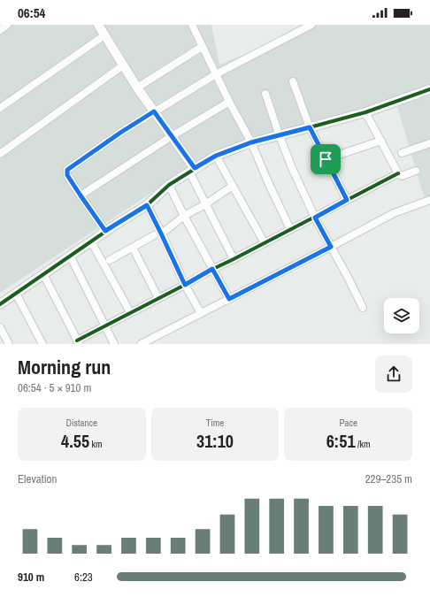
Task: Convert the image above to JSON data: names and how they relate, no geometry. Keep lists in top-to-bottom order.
{
  "page": {
    "status": "06:54",
    "heading": ["Morning run", "06:54 · 5 × 910 m"],
    "stats": [
      ["Distance", "4.55 km"],
      ["Time", "31:10"],
      ["Pace", "6:51 /km"]
    ],
    "chart": ["Elevation", "229–235 m"],
    "list": [
      {
        "name": "910 m",
        "note": "6:23"
      }
    ]
  }
}
